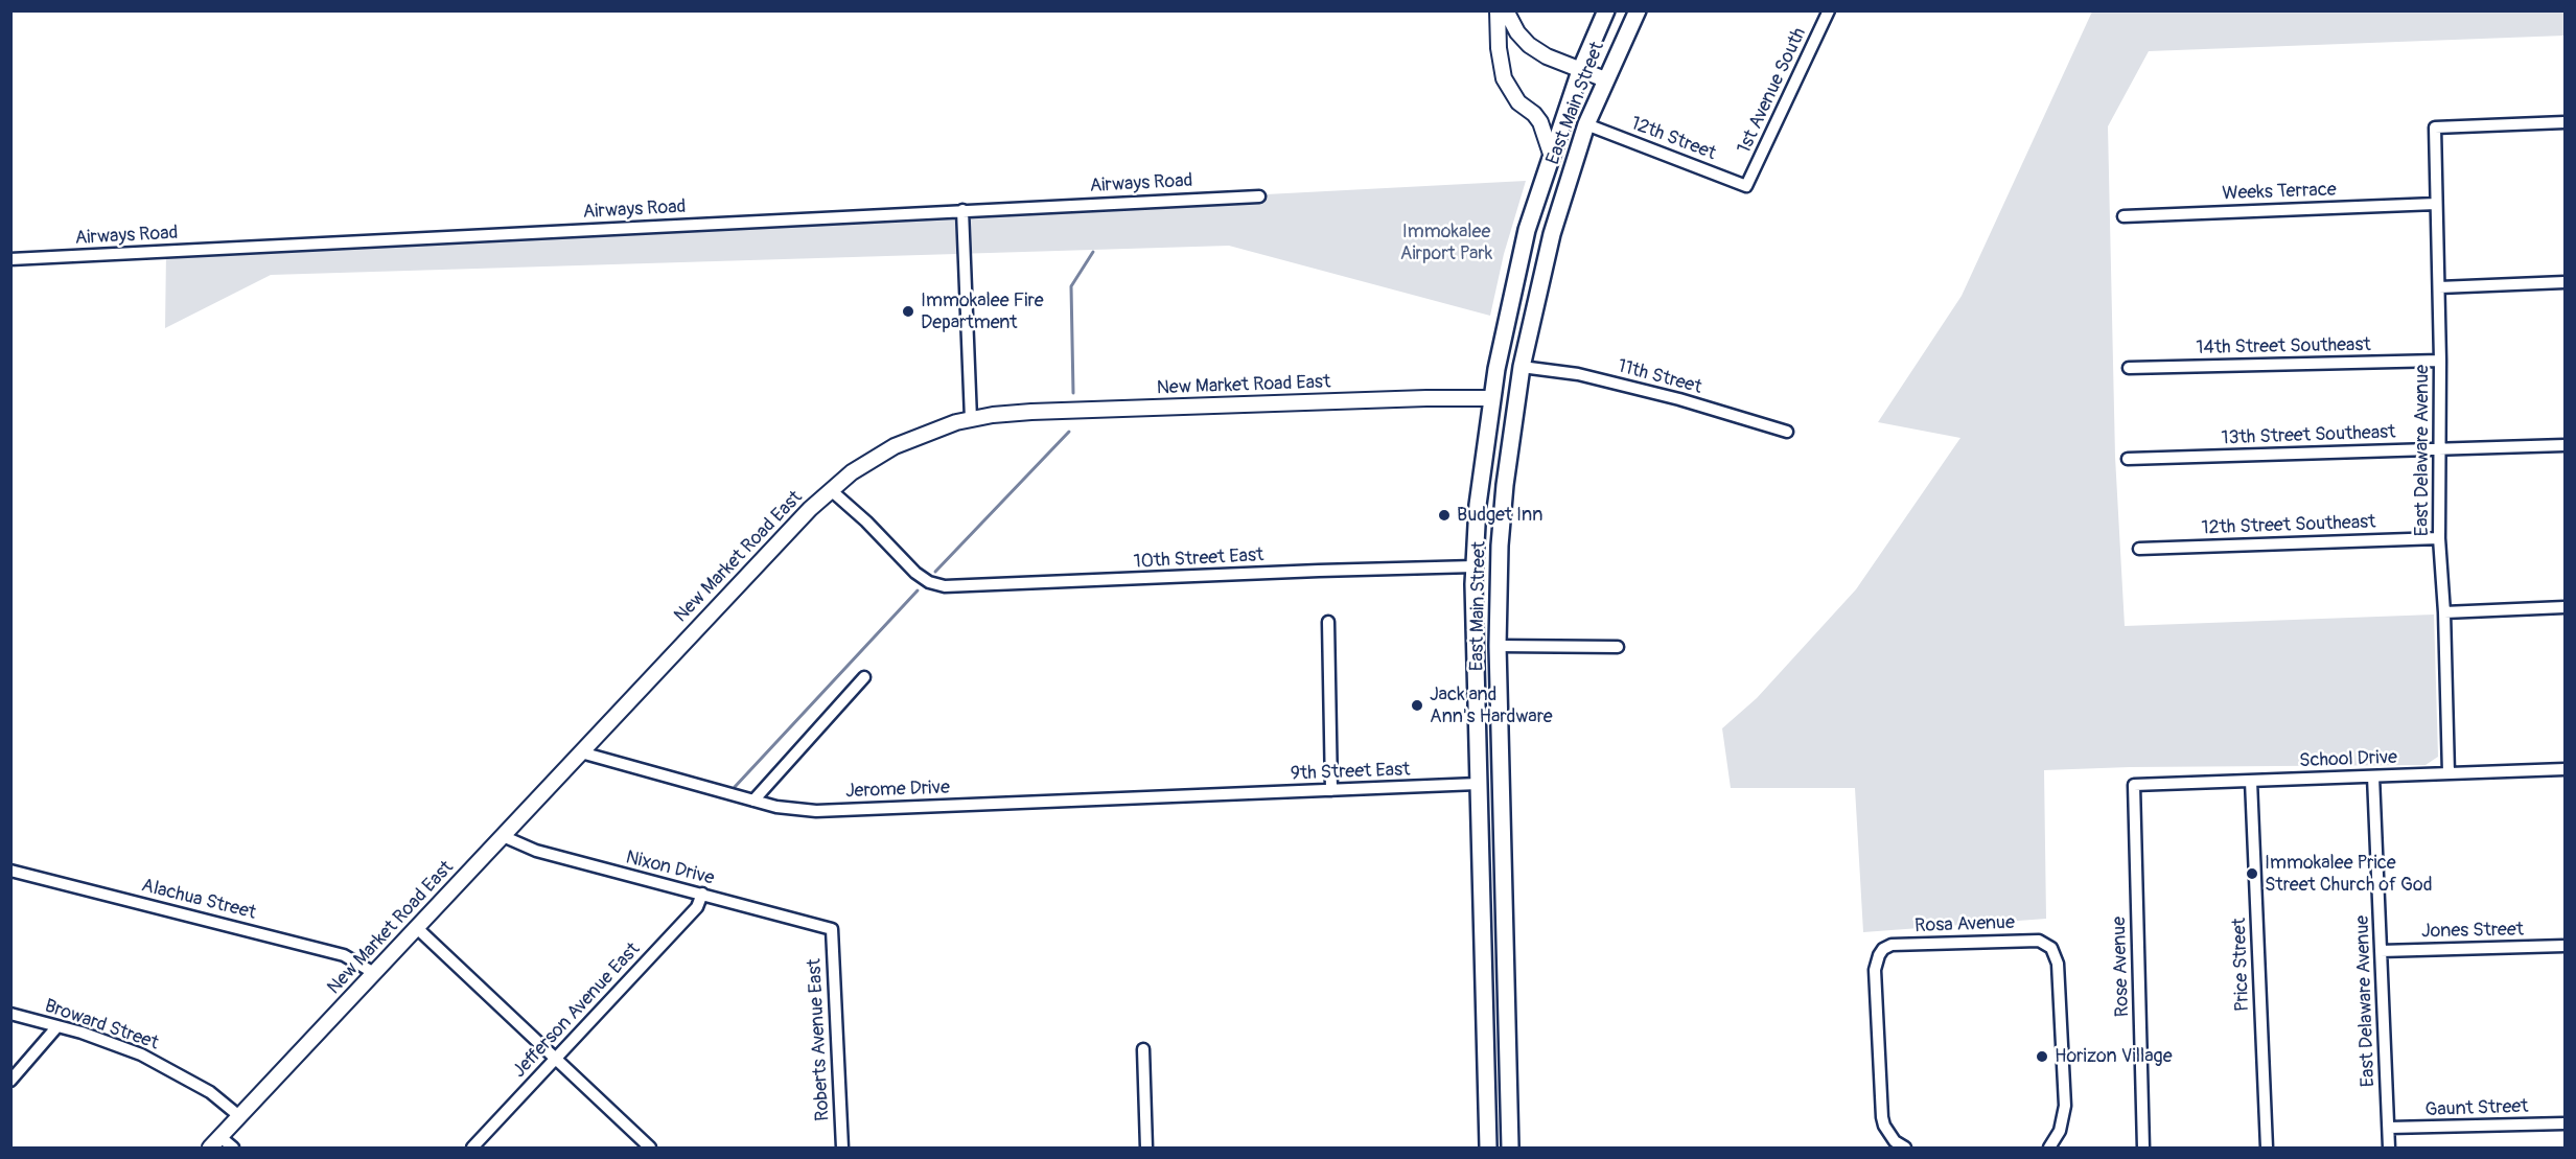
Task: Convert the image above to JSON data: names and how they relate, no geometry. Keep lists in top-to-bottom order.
{
  "streets": {
    "highway": ["East Main Street"],
    "main road": ["New Market Road East"],
    "street": [
      "1st Avenue South",
      "12th Street",
      "Airways Road",
      "Weeks Terrace",
      "14th Street Southeast",
      "11th Street",
      "13th Street Southeast",
      "East Delaware Avenue",
      "12th Street Southeast",
      "10th Street East",
      "School Drive",
      "9th Street East",
      "Jerome Drive",
      "Nixon Drive",
      "Alachua Street",
      "Rosa Avenue",
      "Jones Street",
      "Price Street",
      "Rose Avenue",
      "Jefferson Avenue East",
      "Broward Street",
      "Roberts Avenue East",
      "Gaunt Street"
    ]
  },
  "crossings": [
    ["1st Avenue South", "12th Street"],
    ["East Main Street", "12th Street"],
    ["East Main Street", "11th Street"],
    ["East Main Street", "New Market Road East"],
    ["East Main Street", "10th Street East"],
    ["East Main Street", "9th Street East"],
    ["Weeks Terrace", "East Delaware Avenue"],
    ["14th Street Southeast", "East Delaware Avenue"],
    ["New Market Road East", "10th Street East"],
    ["New Market Road East", "Jerome Drive"],
    ["New Market Road East", "Nixon Drive"],
    ["New Market Road East", "Alachua Street"],
    ["New Market Road East", "Broward Street"],
    ["13th Street Southeast", "East Delaware Avenue"],
    ["East Delaware Avenue", "12th Street Southeast"],
    ["East Delaware Avenue", "School Drive"],
    ["East Delaware Avenue", "Jones Street"],
    ["East Delaware Avenue", "Gaunt Street"],
    ["School Drive", "Price Street"],
    ["School Drive", "Rose Avenue"],
    ["9th Street East", "Jerome Drive"],
    ["Nixon Drive", "Jefferson Avenue East"],
    ["Nixon Drive", "Roberts Avenue East"]
  ],
  "parks": ["Immokalee Airport Park"],
  "places": [
    "Immokalee Fire Department",
    "Budget Inn",
    "Jack and Ann's Hardware",
    "Immokalee Price Street Church of God",
    "Horizon Village"
  ]
}
